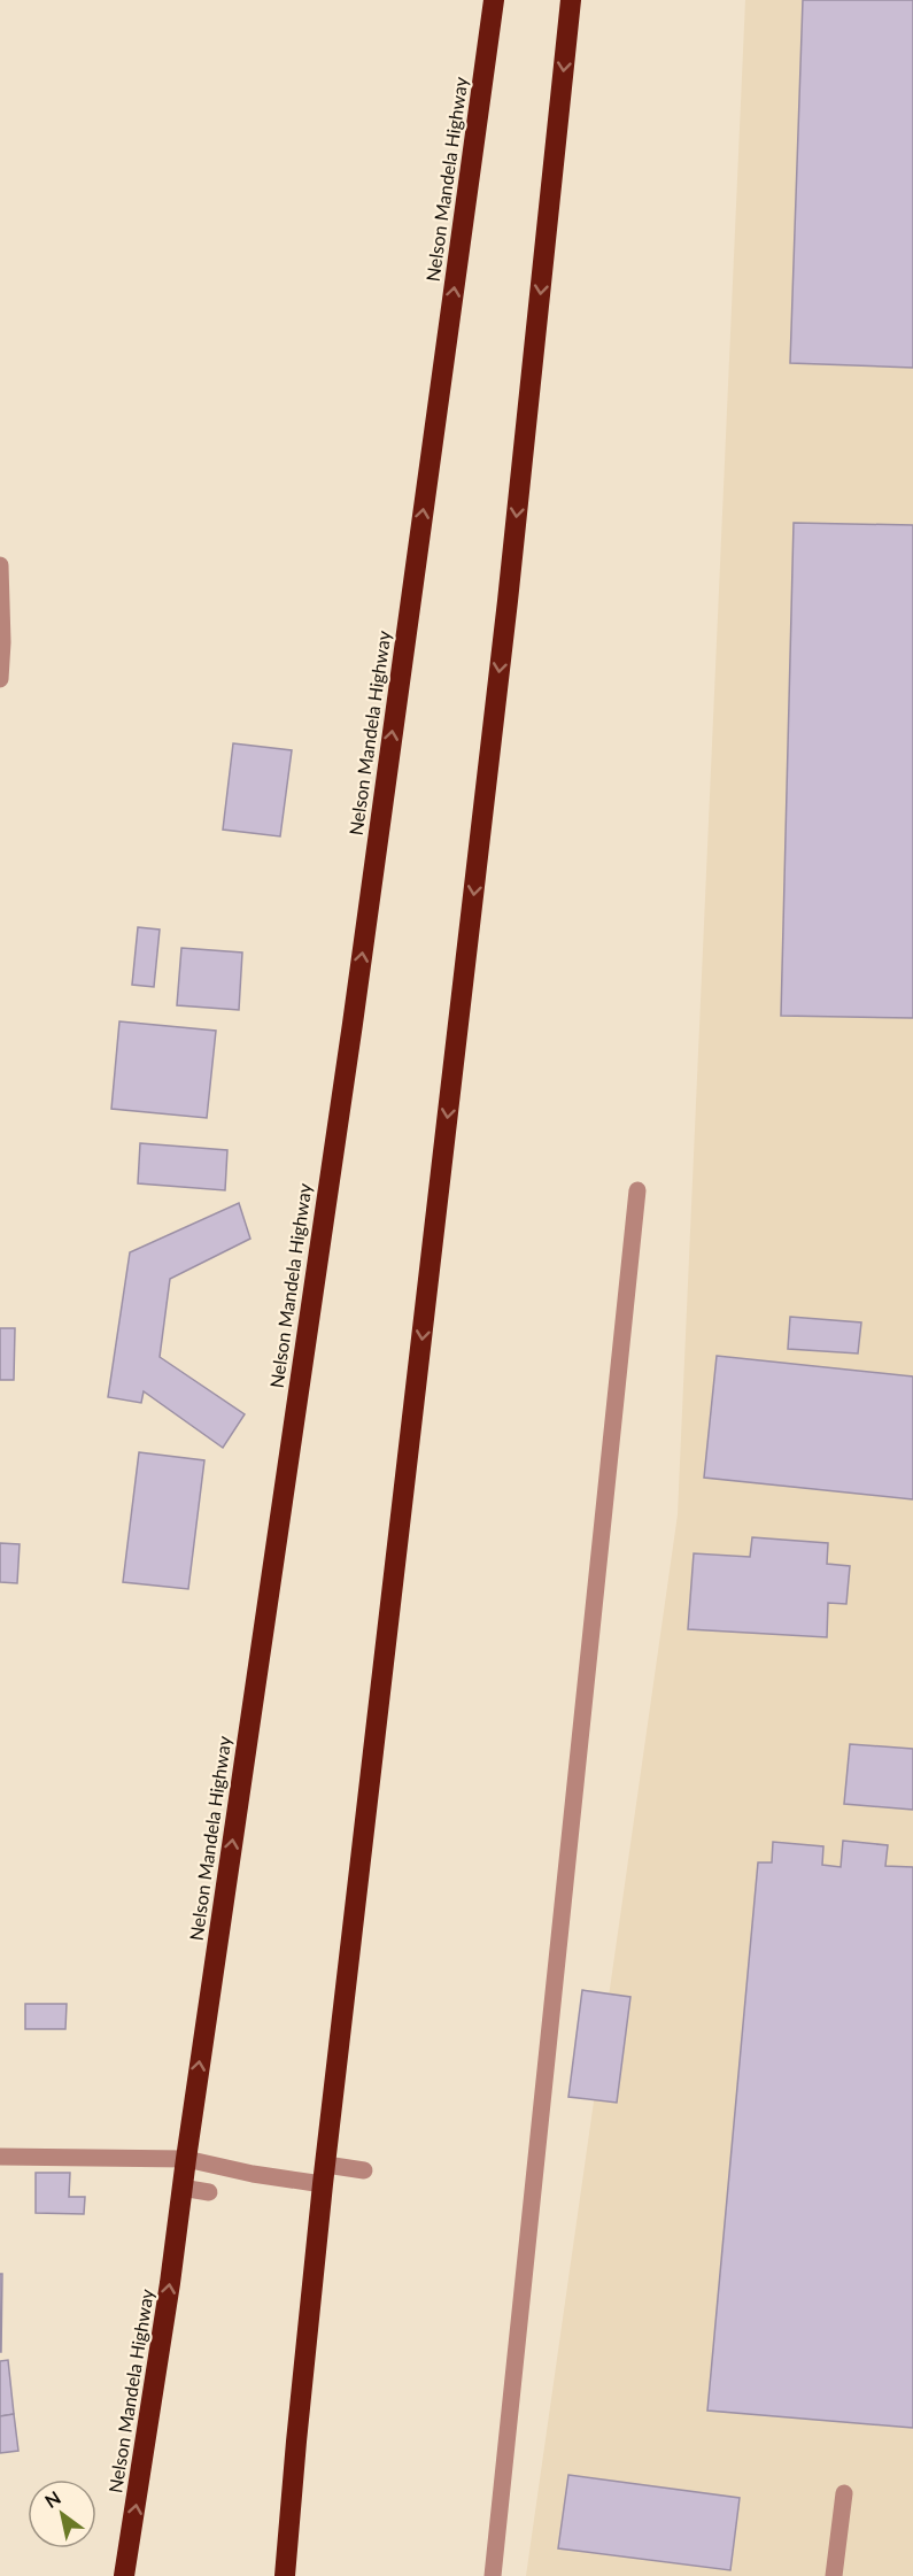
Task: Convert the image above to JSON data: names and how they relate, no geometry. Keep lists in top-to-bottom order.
{
  "streets": {
    "highway": ["Nelson Mandela Highway"]
  },
  "north": "top left"
}
